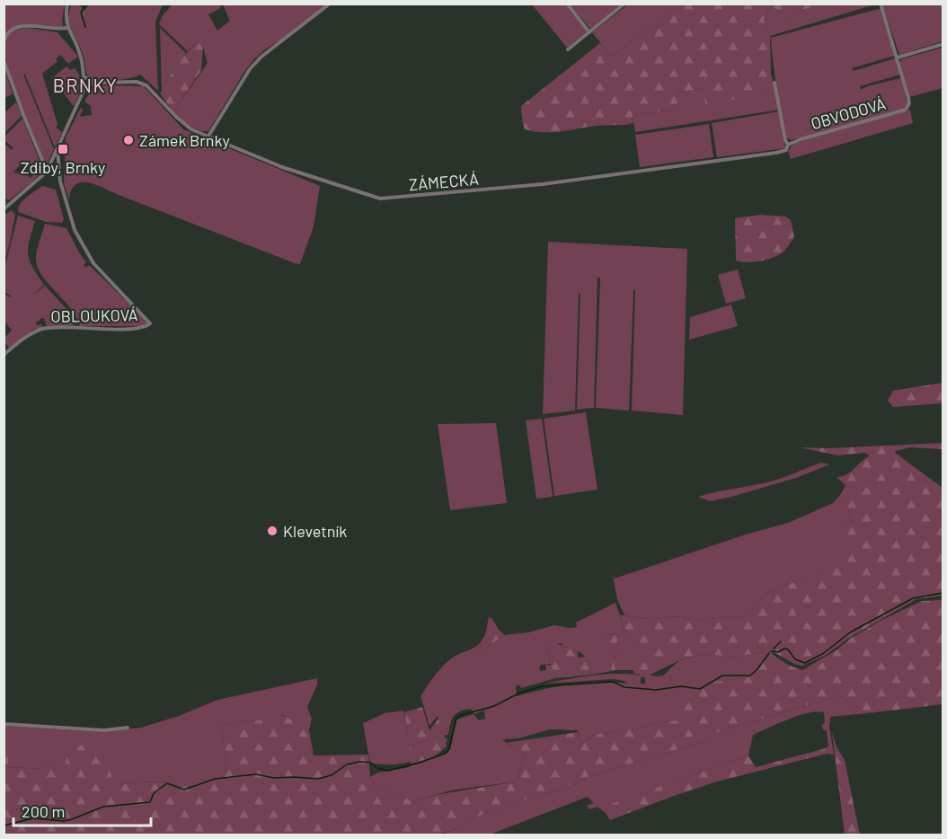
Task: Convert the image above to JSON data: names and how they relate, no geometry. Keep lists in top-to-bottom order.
{
  "streets": {
    "street": ["OBVODOVÁ", "ZÁMECKÁ", "OBLOUKOVÁ"]
  },
  "crossings": [
    ["OBVODOVÁ", "ZÁMECKÁ"]
  ],
  "districts": ["BRNKY"],
  "places": {
    "other": ["Zámek Brnky", "Klevetník"],
    "transit": ["Zdiby, Brnky"]
  },
  "scale_bar": "200 m"
}
